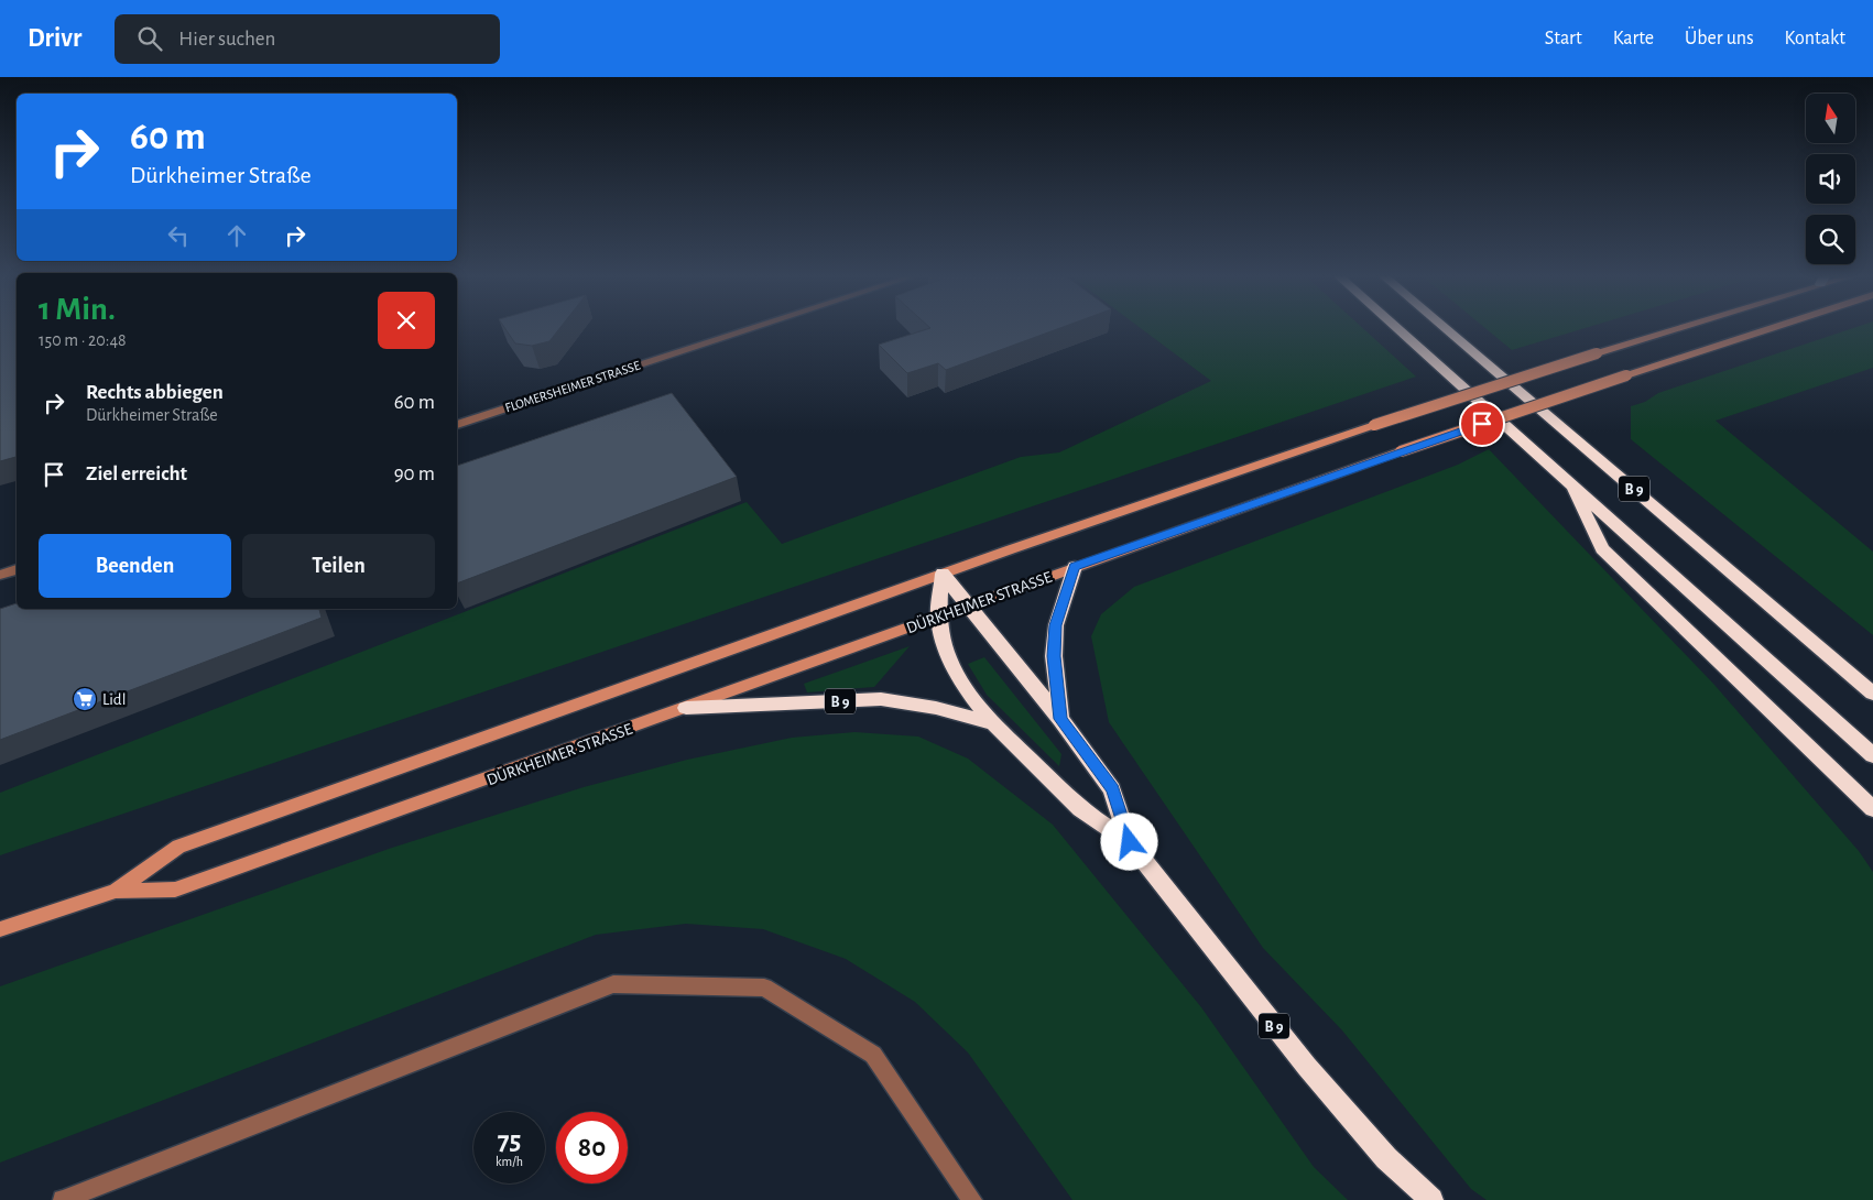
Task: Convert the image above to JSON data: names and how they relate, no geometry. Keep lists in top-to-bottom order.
{
  "streets": {
    "highway": ["B 9"],
    "main road": ["DÜRKHEIMER STRASSE"],
    "street": ["FLOMERSHEIMER STRASSE"]
  },
  "crossings": [
    ["B 9", "DÜRKHEIMER STRASSE"]
  ],
  "places": {
    "supermarket": ["Lidl"]
  },
  "north": "top",
  "page": {
    "header": "Drivr",
    "search": "Hier suchen",
    "nav": [
      "Start",
      "Karte",
      "Über uns",
      "Kontakt"
    ],
    "turn": ["60 m", "Dürkheimer Straße"],
    "heading": ["1 Min.", "150 m · 20:48"],
    "list": [
      {
        "name": "Rechts abbiegen",
        "note": "Dürkheimer Straße",
        "value": "60 m"
      },
      {
        "name": "Ziel erreicht",
        "value": "90 m"
      }
    ],
    "buttons": ["Beenden", "Teilen"],
    "speed": "75 km/h",
    "limit": "80"
  }
}
